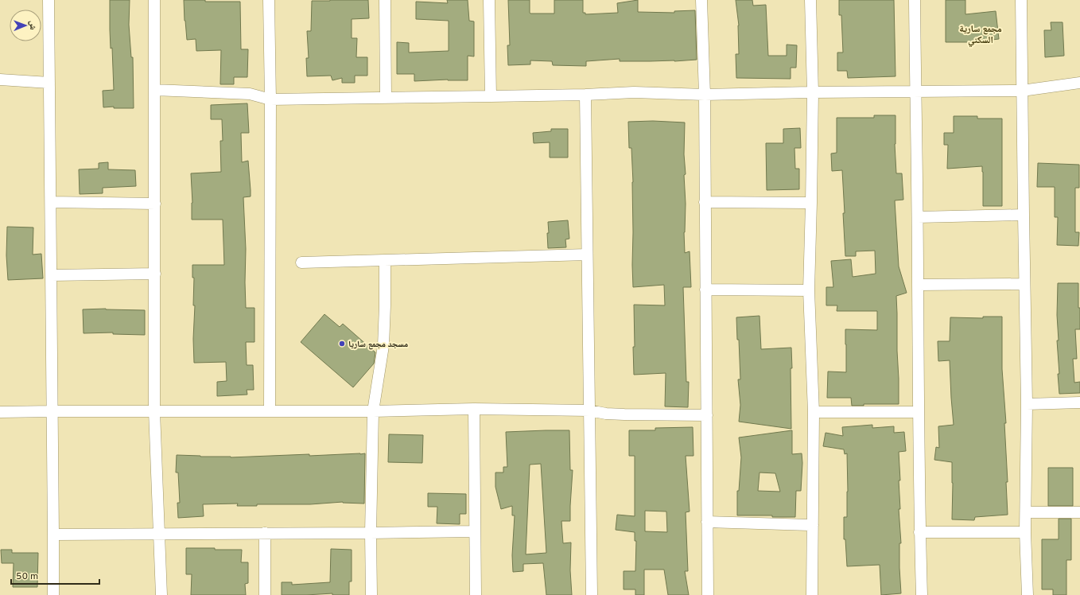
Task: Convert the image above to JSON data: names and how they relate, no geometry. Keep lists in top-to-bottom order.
{
  "districts": ["مجمع سارية السكني"],
  "places": ["مسجد مجمع ساريا"],
  "scale_bar": "50 m",
  "north": "right"
}
